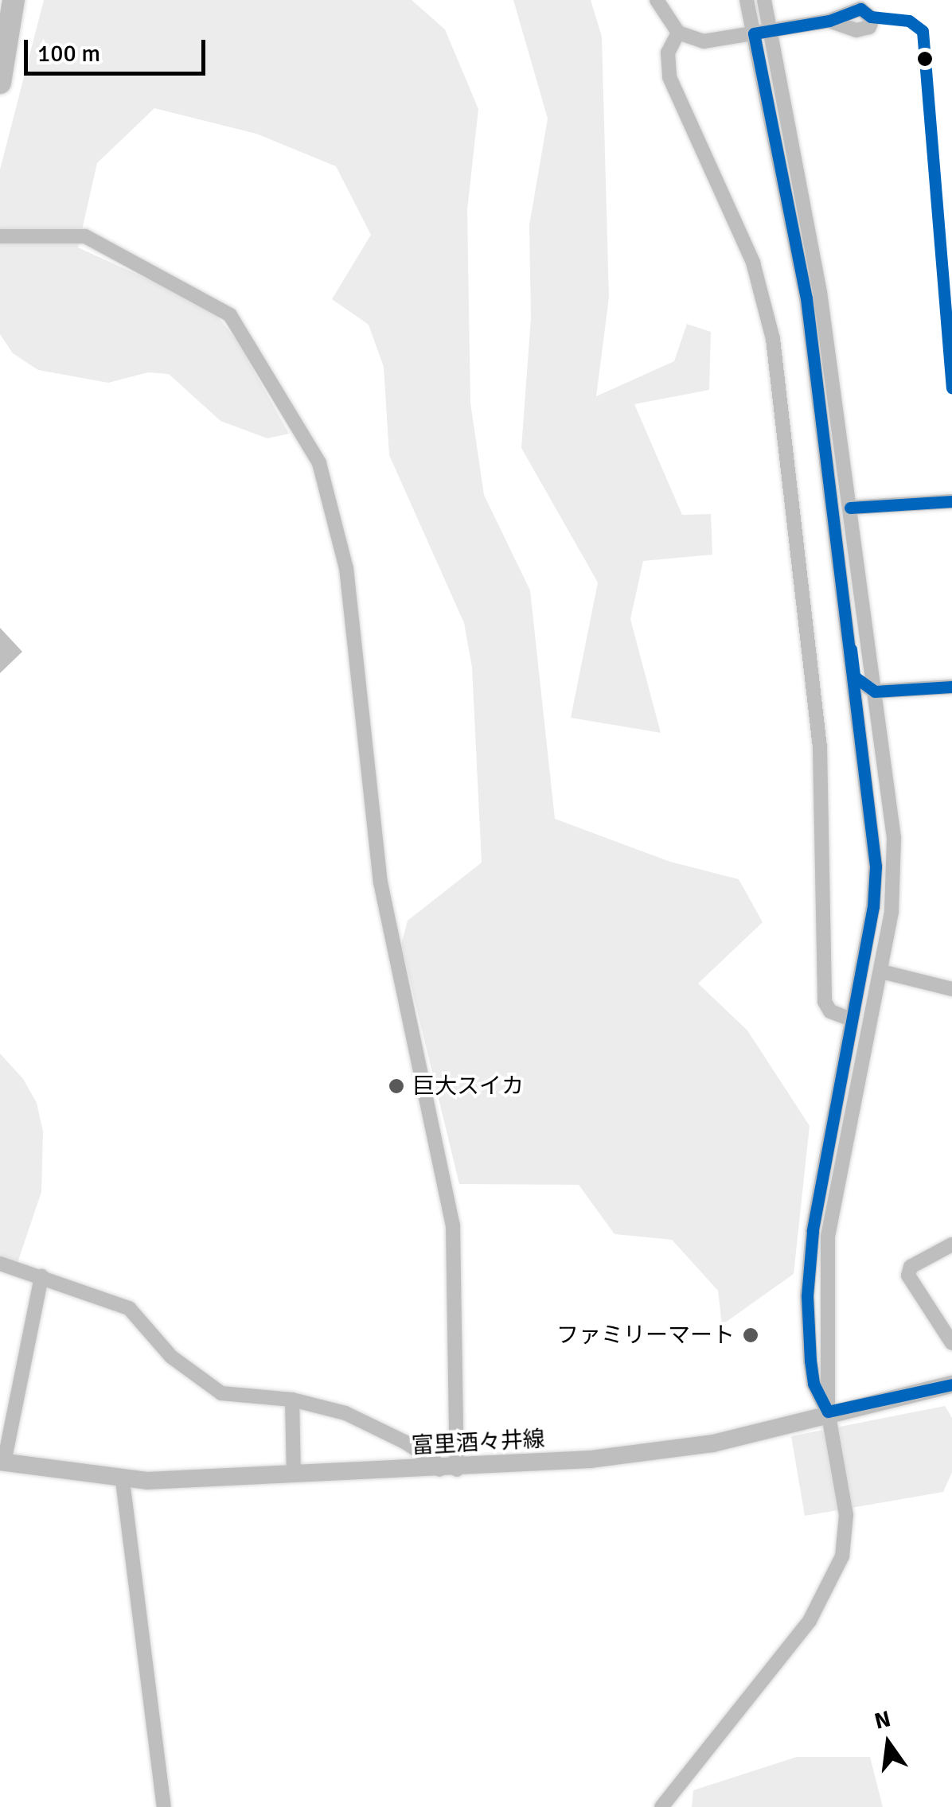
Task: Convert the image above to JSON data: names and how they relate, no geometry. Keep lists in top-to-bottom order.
{
  "streets": {
    "main road": ["富里酒々井線"]
  },
  "places": ["巨大スイカ", "ファミリーマート"],
  "scale_bar": "100 m",
  "north": "top"
}
